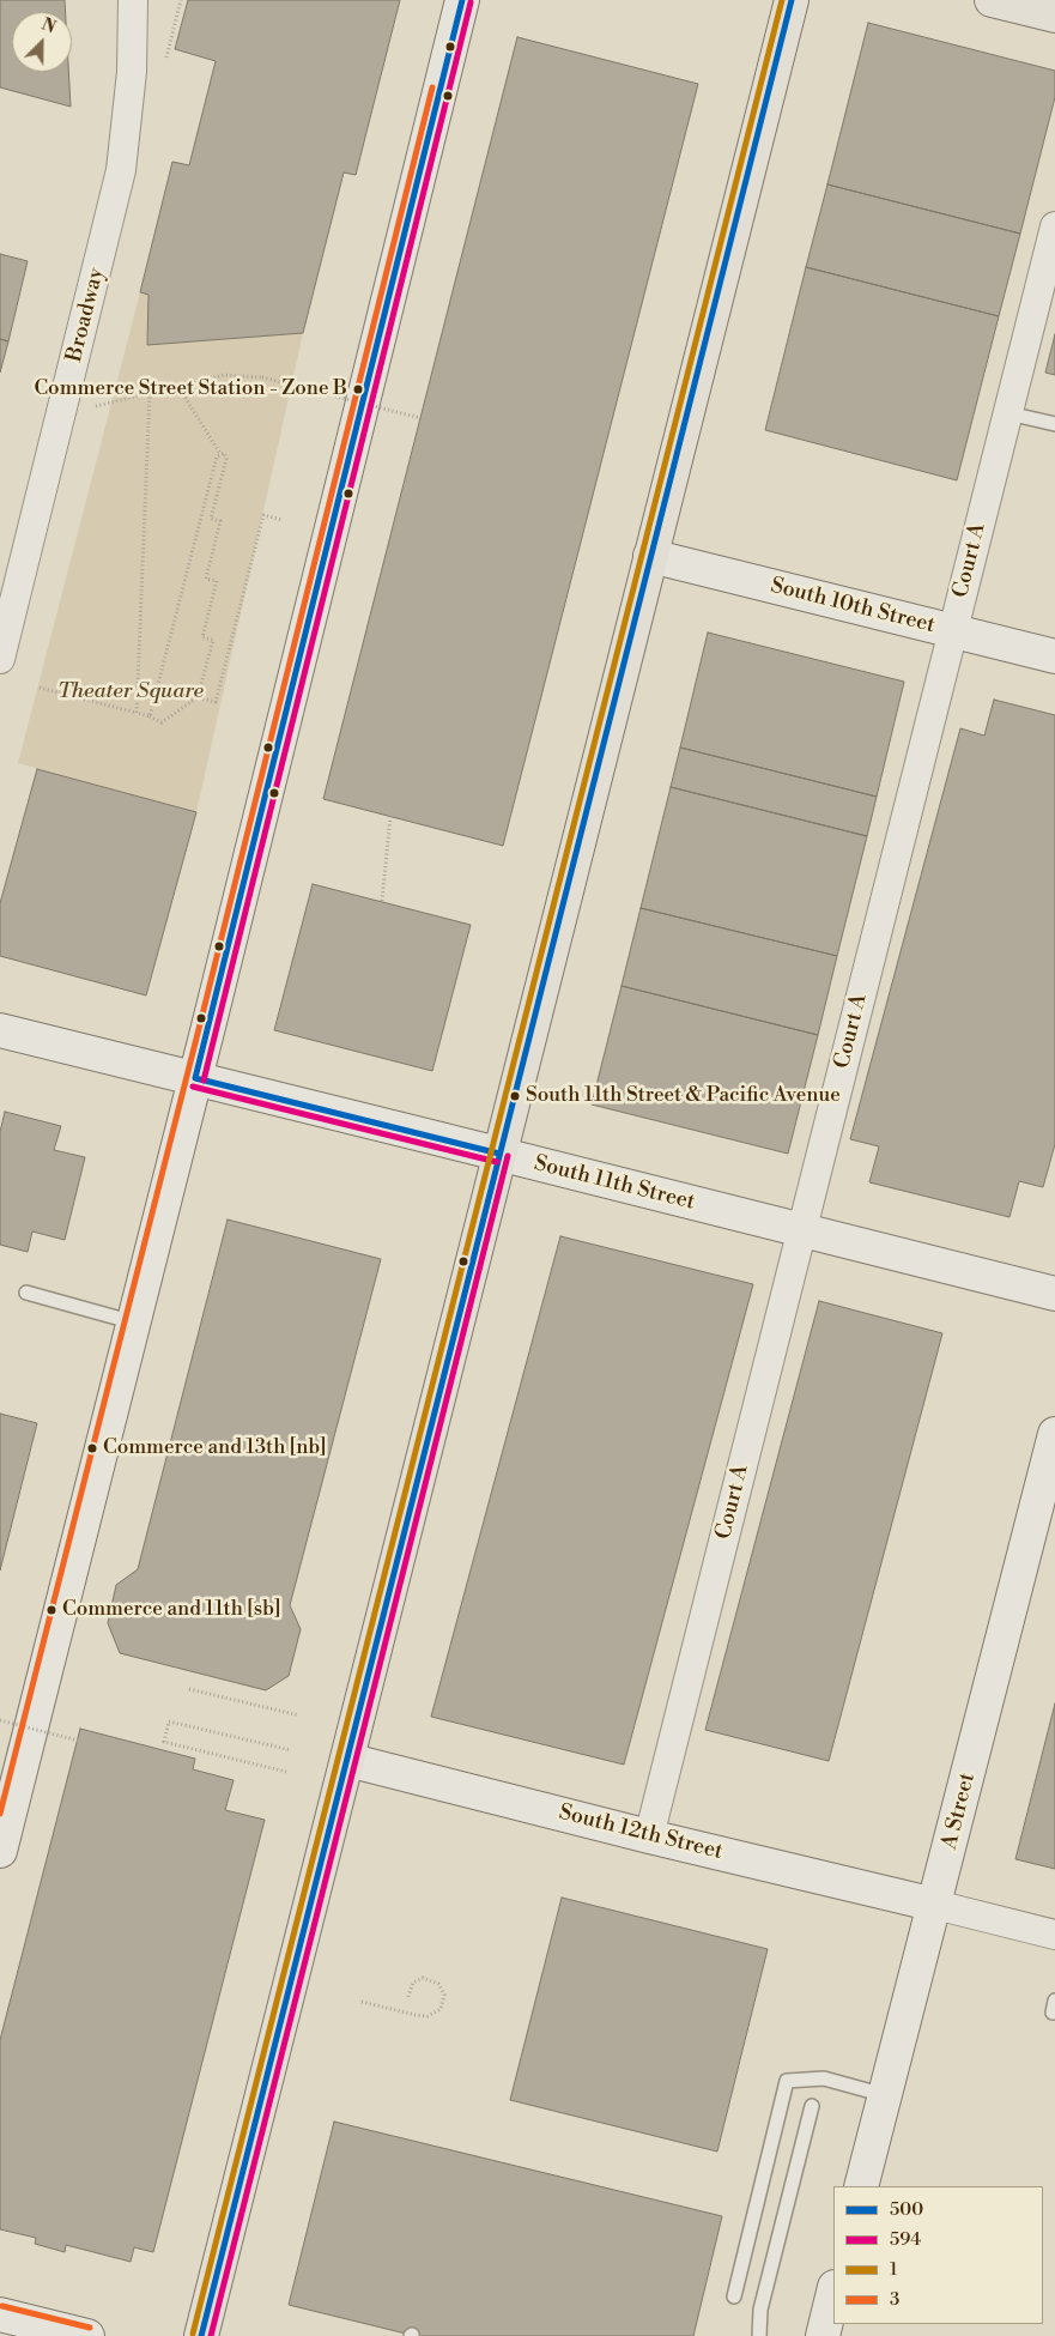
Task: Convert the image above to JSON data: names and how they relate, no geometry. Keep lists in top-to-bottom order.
{
  "streets": {
    "street": [
      "Broadway",
      "Court A",
      "South 10th Street",
      "South 11th Street",
      "A Street",
      "South 12th Street"
    ]
  },
  "crossings": [
    ["Court A", "South 10th Street"],
    ["Court A", "South 11th Street"],
    ["Court A", "South 12th Street"],
    ["A Street", "South 12th Street"]
  ],
  "parks": ["Theater Square"],
  "places": [
    "Commerce Street Station - Zone B",
    "South 11th Street & Pacific Avenue",
    "Commerce and 13th [nb]",
    "Commerce and 11th [sb]"
  ],
  "lines": [
    "transit line 500",
    "transit line 1",
    "transit line 594",
    "transit line 3"
  ],
  "legend": [
    "500",
    "594",
    "1",
    "3"
  ],
  "north": "top right"
}
